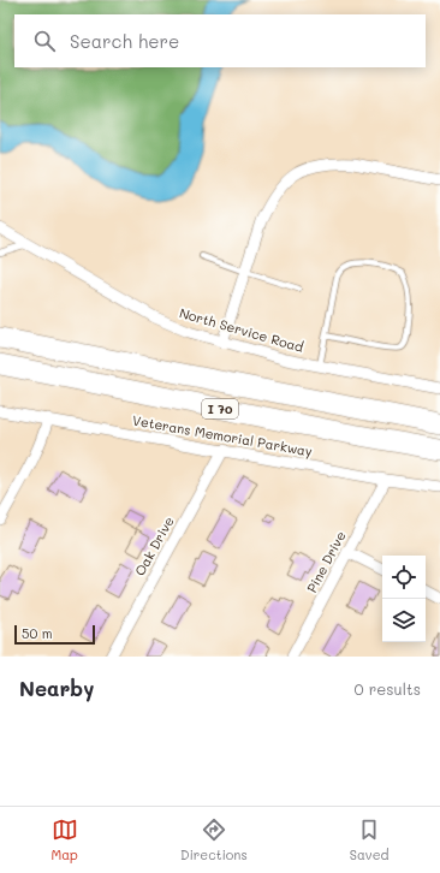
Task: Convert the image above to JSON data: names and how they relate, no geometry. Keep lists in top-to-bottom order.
{
  "streets": {
    "highway": ["I 70"],
    "street": [
      "North Service Road",
      "Veterans Memorial Parkway",
      "Oak Drive",
      "Pine Drive"
    ]
  },
  "crossings": [
    ["Veterans Memorial Parkway", "Oak Drive"],
    ["Veterans Memorial Parkway", "Pine Drive"]
  ],
  "scale_bar": "50 m",
  "page": {
    "search": "Search here",
    "scale": "50 m",
    "heading": ["Nearby", "0 results"],
    "nav": ["Map", "Directions", "Saved"]
  }
}
